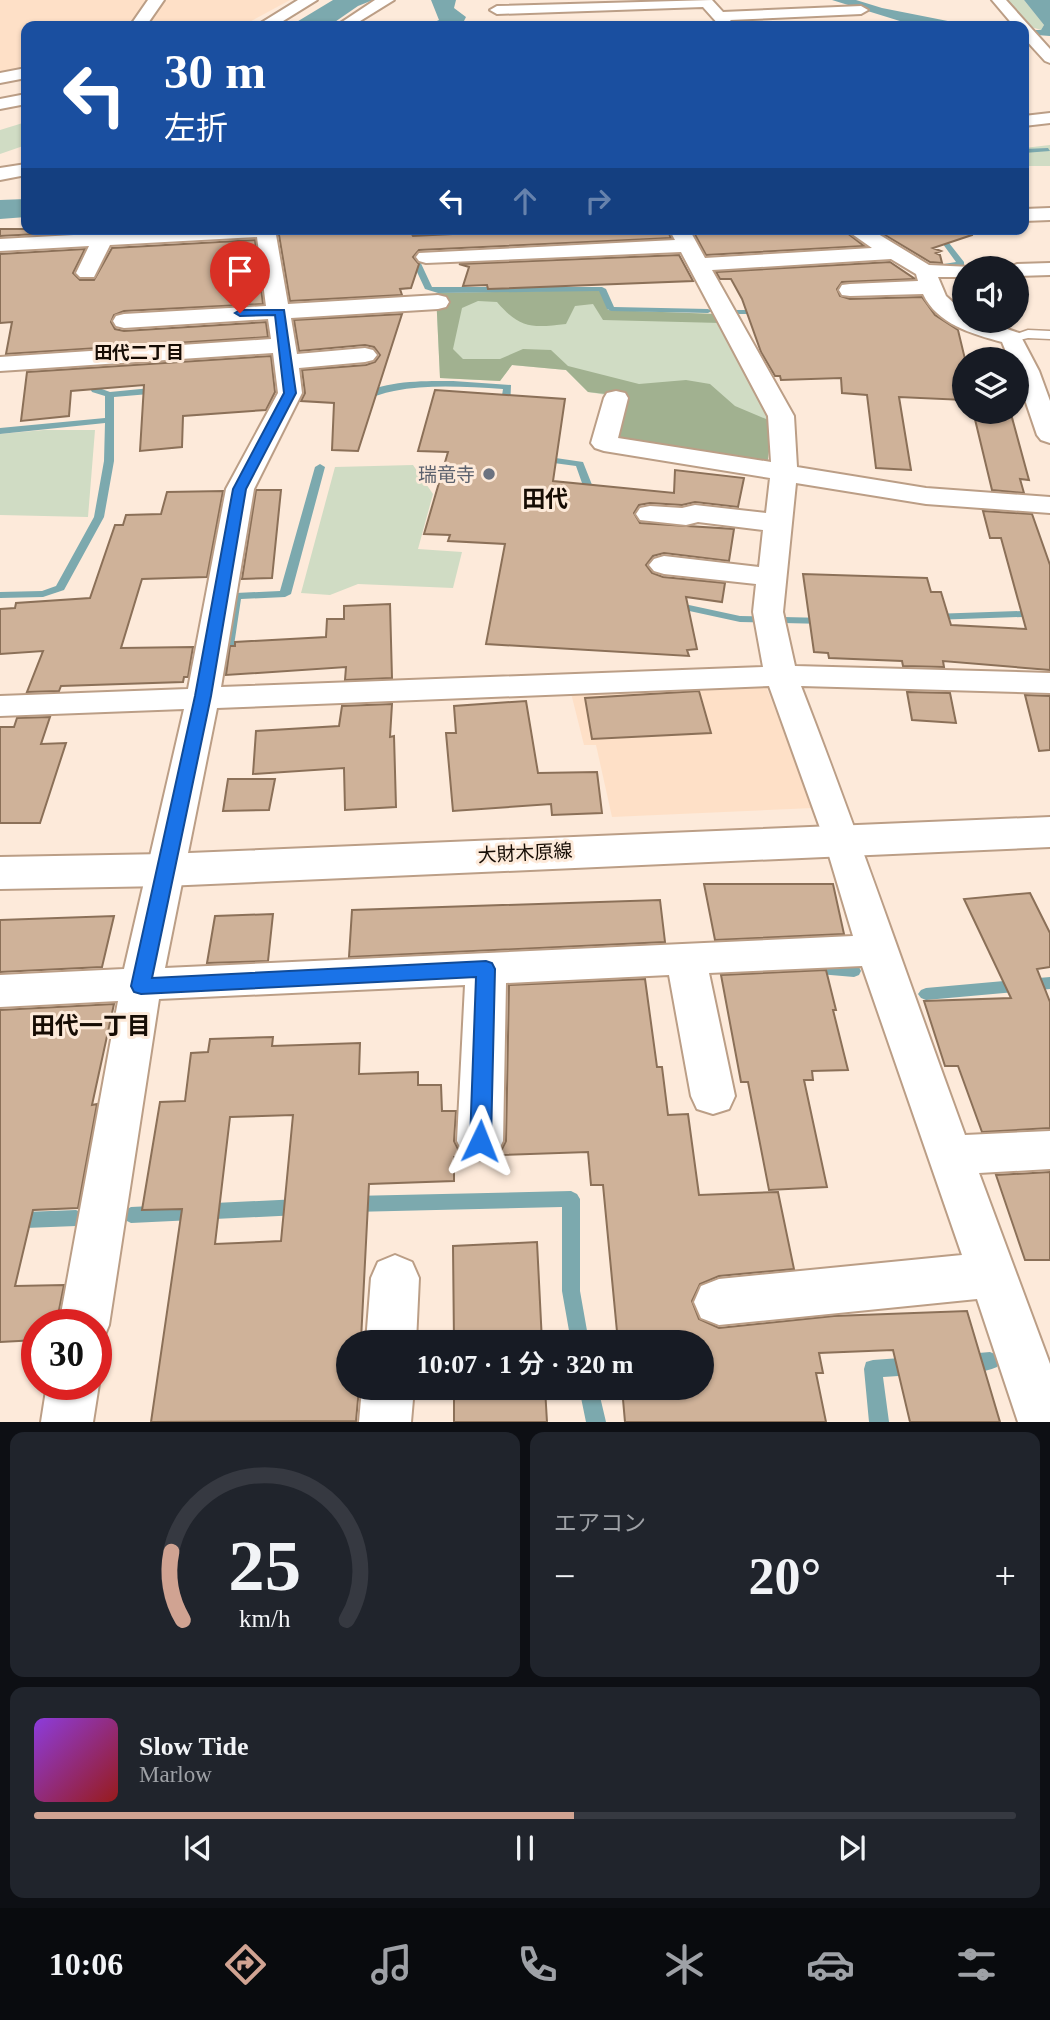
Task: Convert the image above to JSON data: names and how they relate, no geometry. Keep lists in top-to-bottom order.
{
  "streets": {
    "street": ["大財木原線"]
  },
  "districts": ["田代二丁目", "田代", "田代一丁目"],
  "places": ["瑞竜寺"],
  "page": {
    "turn": ["30 m", "左折"],
    "limit": "30",
    "trip": "10:07 · 1 分 · 320 m",
    "tile": "エアコン",
    "heat": ["−", "20°", "+"],
    "song": ["Slow Tide", "Marlow"],
    "tabs": "10:06",
    "gauge": ["25", "km/h"]
  }
}
